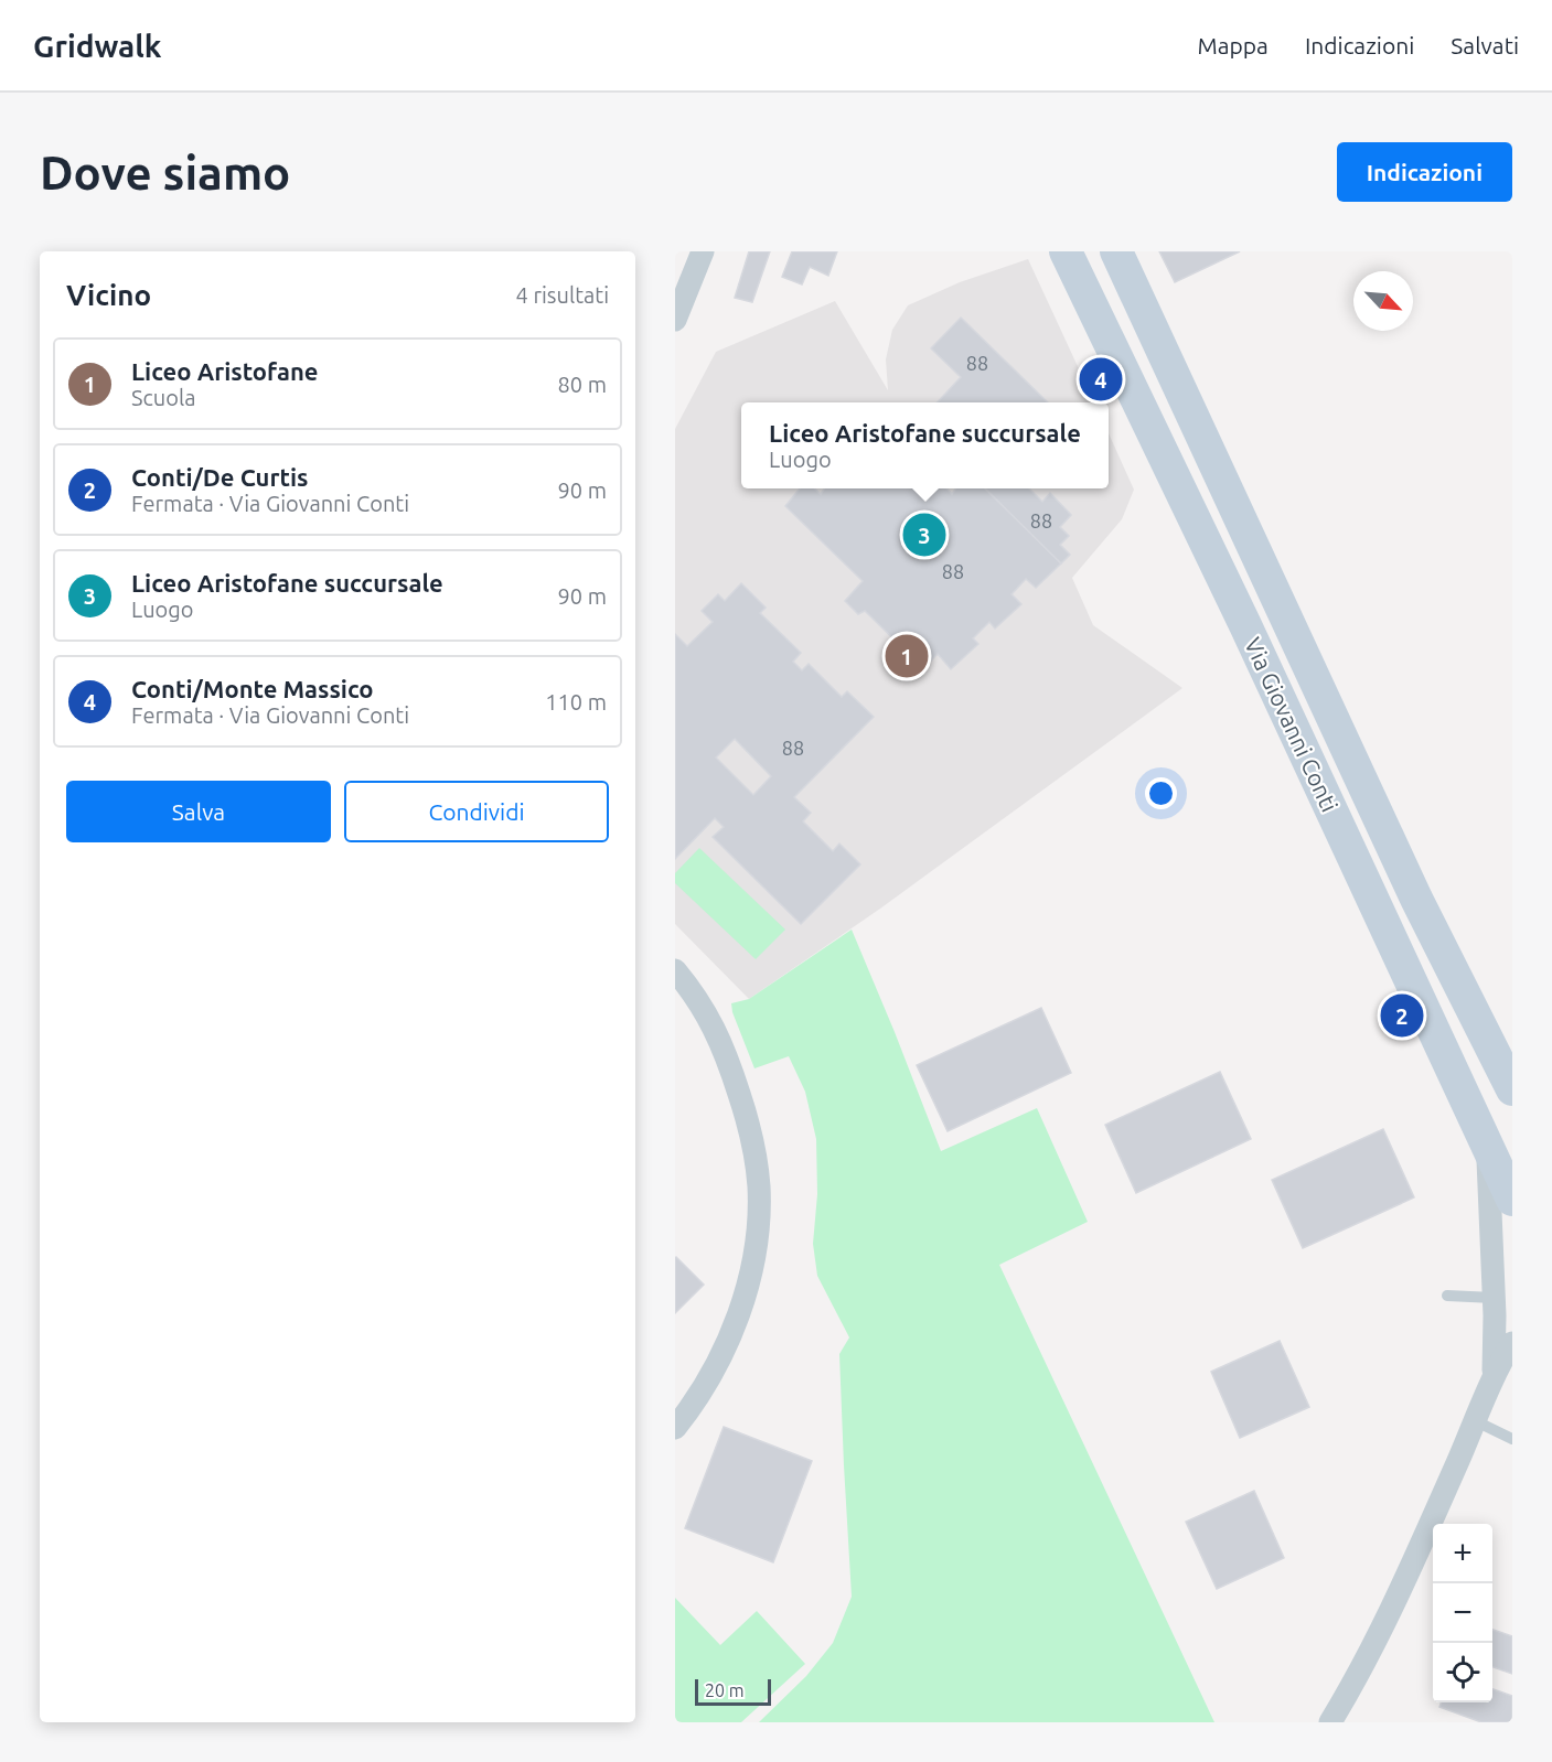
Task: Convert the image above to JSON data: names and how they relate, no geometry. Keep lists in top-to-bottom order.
{
  "streets": {
    "main road": ["Via Giovanni Conti"]
  },
  "house_numbers": [
    "88",
    "88",
    "88",
    "88"
  ],
  "scale_bar": "20 m",
  "north": "bottom right",
  "page": {
    "header": "Gridwalk",
    "nav": ["Mappa", "Indicazioni", "Salvati"],
    "buttons": [
      "Indicazioni",
      ["Salva", "Condividi"]
    ],
    "title": "Dove siamo",
    "heading": ["Vicino", "4 risultati"],
    "list": [
      {
        "mark": "1",
        "name": "Liceo Aristofane",
        "note": "Scuola",
        "value": "80 m"
      },
      {
        "mark": "2",
        "name": "Conti/De Curtis",
        "note": "Fermata · Via Giovanni Conti",
        "value": "90 m"
      },
      {
        "mark": "3",
        "name": "Liceo Aristofane succursale",
        "note": "Luogo",
        "value": "90 m"
      },
      {
        "mark": "4",
        "name": "Conti/Monte Massico",
        "note": "Fermata · Via Giovanni Conti",
        "value": "110 m"
      }
    ],
    "pins": [
      "4",
      "3",
      "1",
      "2"
    ],
    "popup": ["Liceo Aristofane succursale", "Luogo"],
    "map_buttons": ["+", "−"],
    "scale": "20 m"
  }
}
